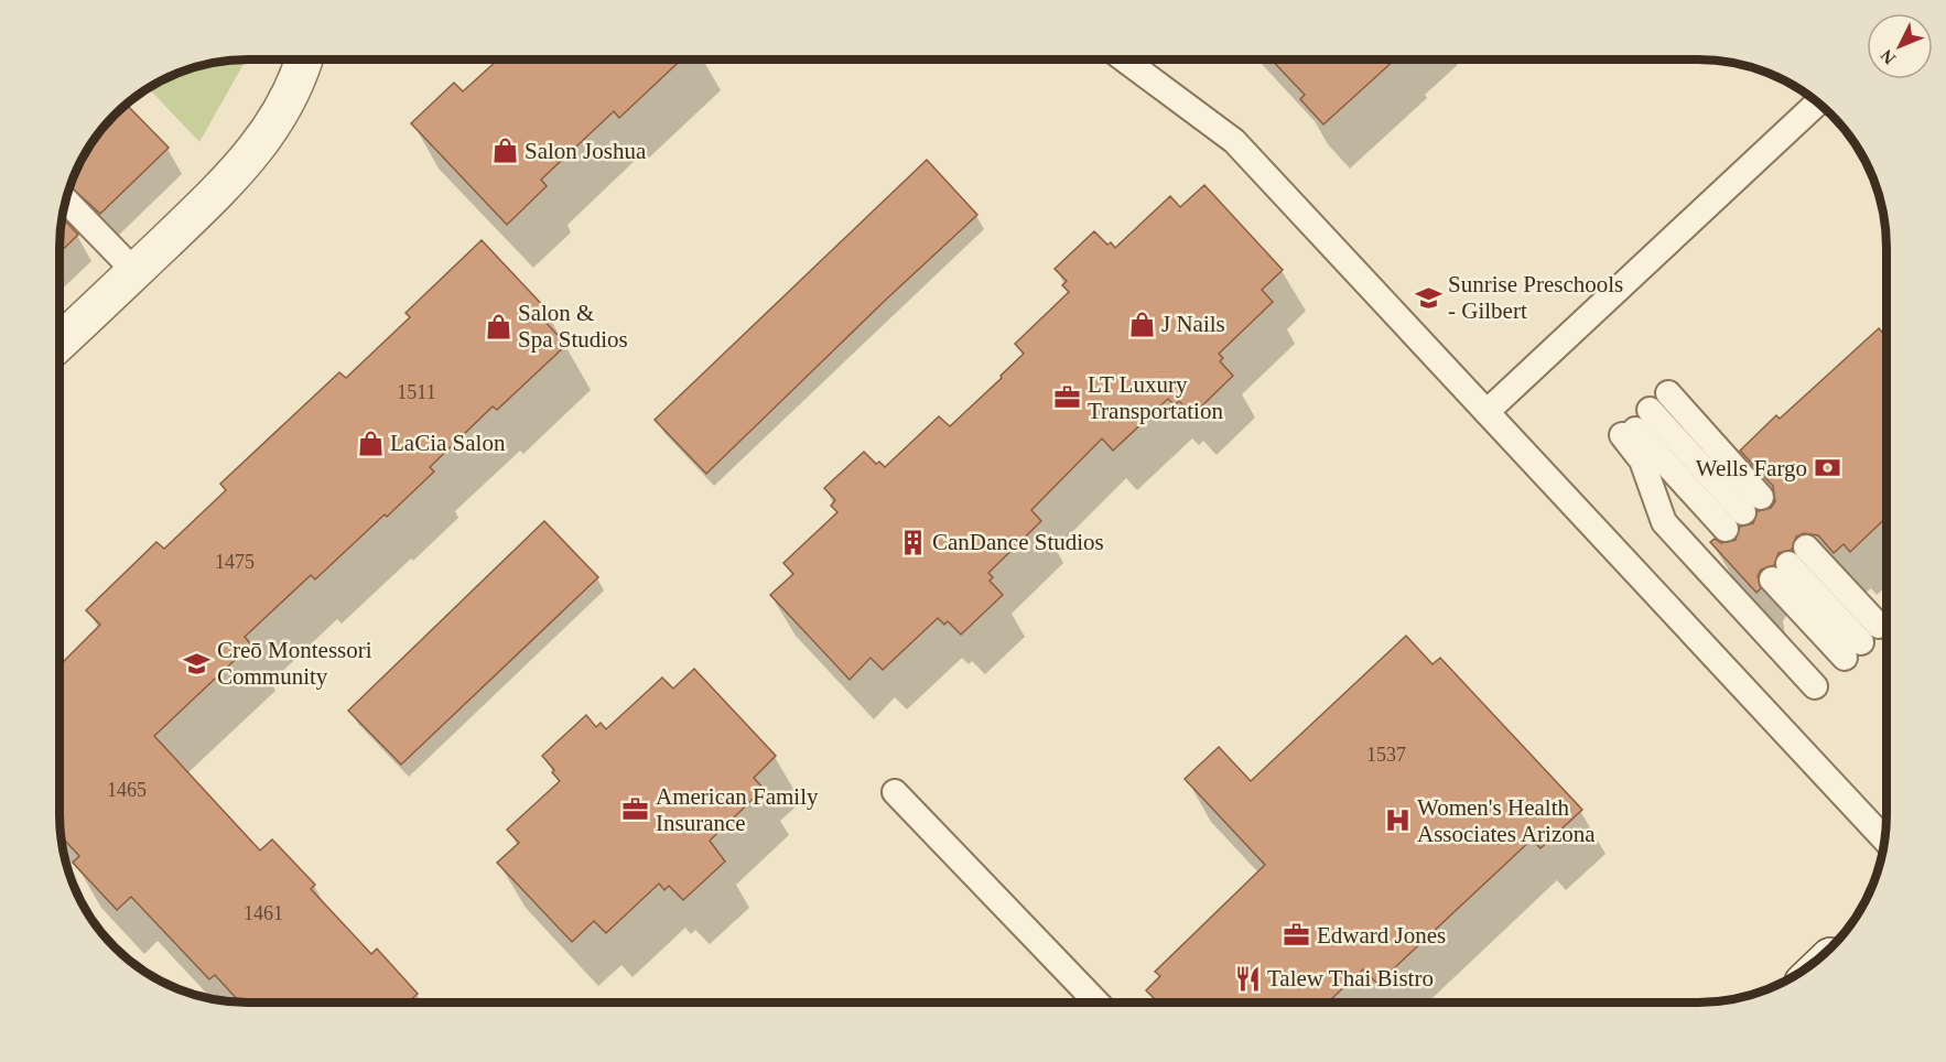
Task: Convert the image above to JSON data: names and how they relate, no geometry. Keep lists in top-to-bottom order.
{
  "places": {
    "shop": [
      "Salon Joshua",
      "J Nails",
      "Salon & Spa Studios",
      "LaCia Salon"
    ],
    "school or university": ["Sunrise Preschools - Gilbert", "Creō Montessori Community"],
    "office": ["LT Luxury Transportation", "American Family Insurance", "Edward Jones"],
    "bank": ["Wells Fargo"],
    "building": ["CanDance Studios"],
    "hospital": ["Women's Health Associates Arizona"],
    "restaurant": ["Talew Thai Bistro"]
  },
  "house_numbers": [
    "1511",
    "1475",
    "1537",
    "1465",
    "1461"
  ],
  "north": "bottom left"
}
